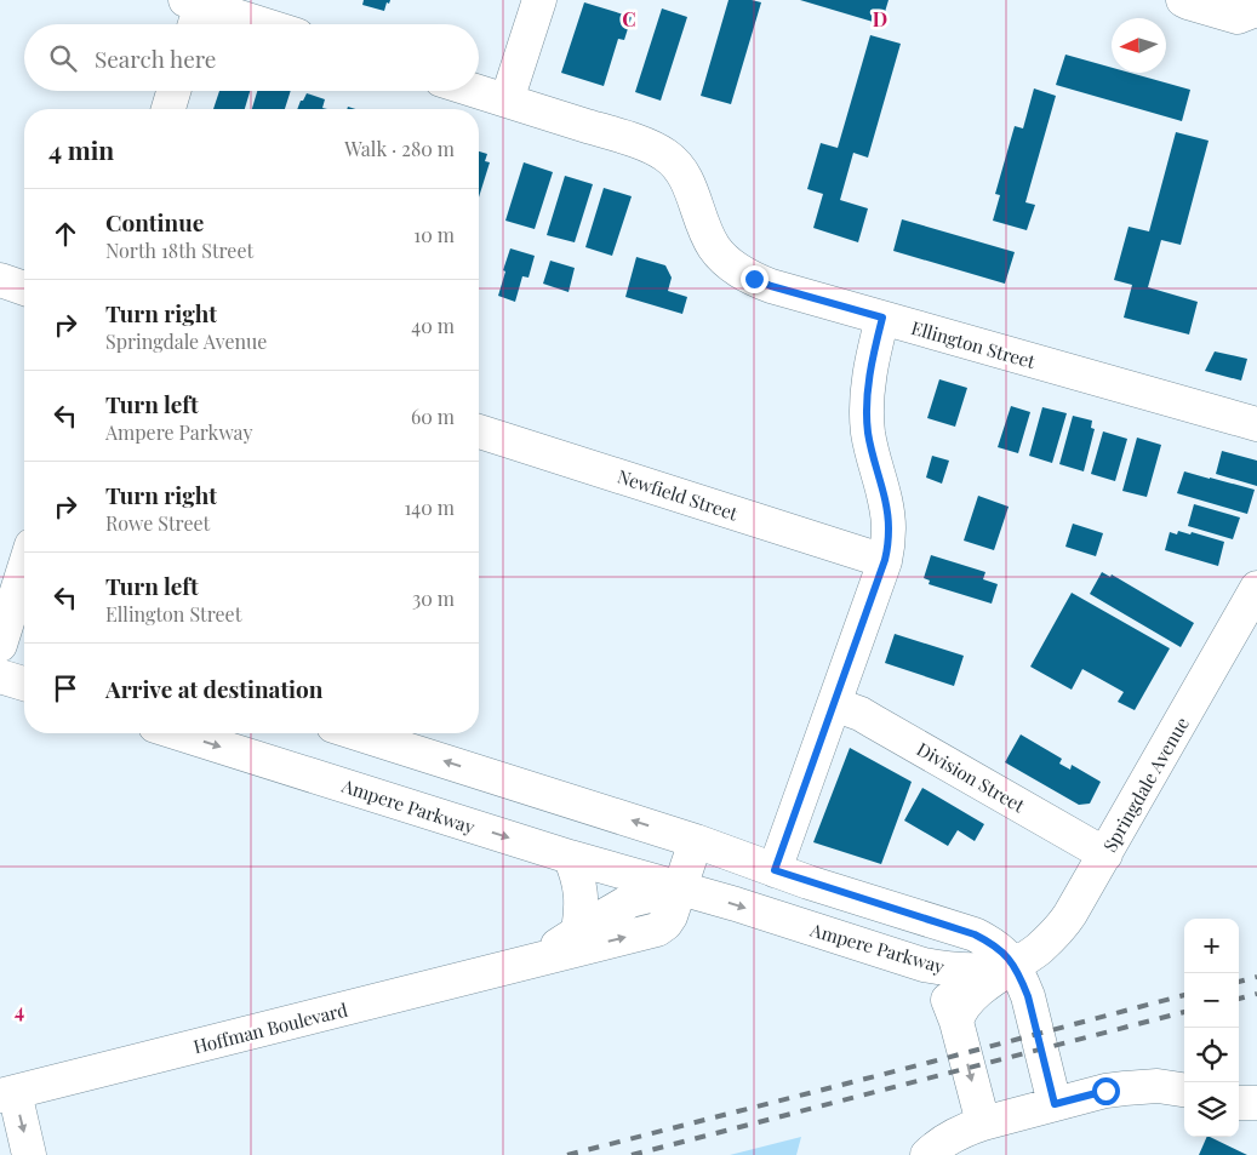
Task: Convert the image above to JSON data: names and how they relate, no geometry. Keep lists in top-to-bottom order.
{
  "streets": {
    "street": [
      "Ellington Street",
      "Newfield Street",
      "Division Street",
      "Springdale Avenue",
      "Ampere Parkway",
      "Hoffman Boulevard"
    ]
  },
  "crossings": [
    ["Division Street", "Springdale Avenue"],
    ["Springdale Avenue", "Ampere Parkway"],
    ["Ampere Parkway", "Hoffman Boulevard"]
  ],
  "north": "left",
  "page": {
    "search": "Search here",
    "heading": ["4 min", "Walk · 280 m"],
    "list": [
      ["Continue", "North 18th Street", "10 m"],
      ["Turn right", "Springdale Avenue", "40 m"],
      ["Turn left", "Ampere Parkway", "60 m"],
      ["Turn right", "Rowe Street", "140 m"],
      ["Turn left", "Ellington Street", "30 m"],
      "Arrive at destination"
    ],
    "map_buttons": ["+", "−"]
  },
  "grid": {
    "columns": ["C", "D"],
    "rows": ["4"]
  }
}
